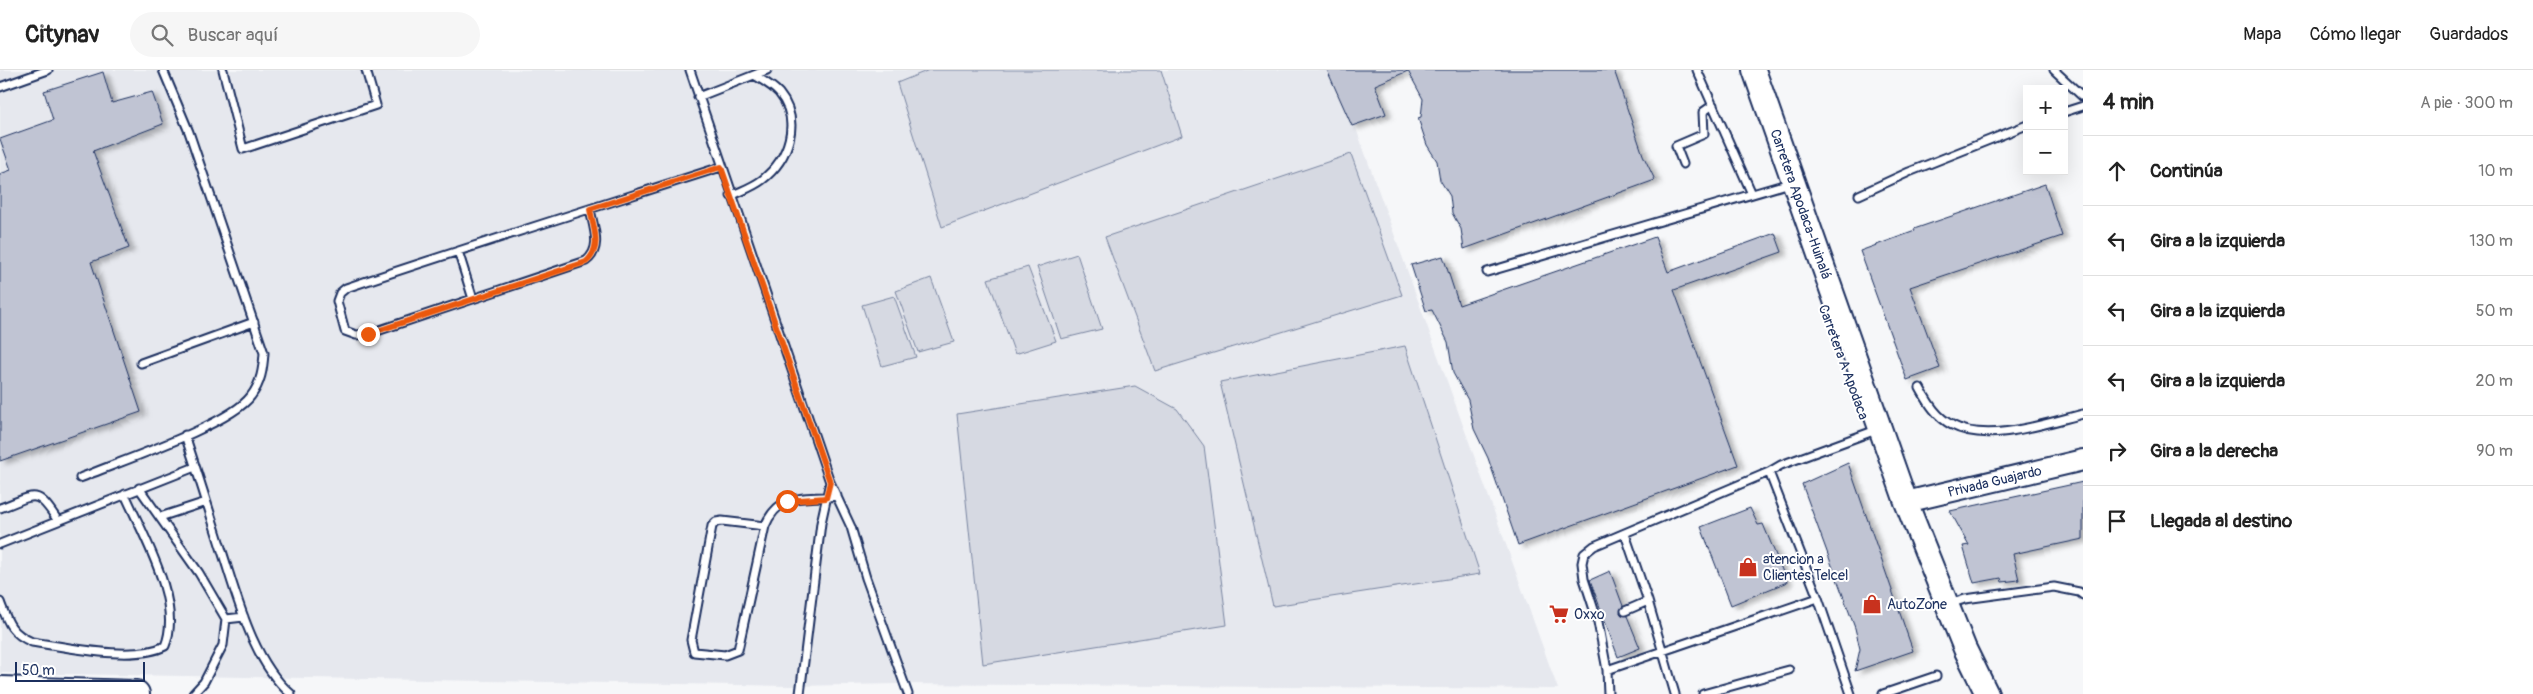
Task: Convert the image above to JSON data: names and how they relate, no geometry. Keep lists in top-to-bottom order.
{
  "streets": {
    "main road": ["Carretera Apodaca-Huinalá", "Carretera A Apodaca", "Privada Guajardo"]
  },
  "crossings": [
    ["Carretera Apodaca-Huinalá", "Carretera A Apodaca"],
    ["Carretera Apodaca-Huinalá", "Privada Guajardo"]
  ],
  "places": {
    "shop": ["atencion a Clientes Telcel", "AutoZone"],
    "supermarket": ["Oxxo"]
  },
  "scale_bar": "50 m",
  "page": {
    "header": "Citynav",
    "search": "Buscar aquí",
    "nav": ["Mapa", "Cómo llegar", "Guardados"],
    "heading": ["4 min", "A pie · 300 m"],
    "map_buttons": ["+", "−"],
    "list": [
      ["Continúa", "10 m"],
      ["Gira a la izquierda", "130 m"],
      ["Gira a la izquierda", "50 m"],
      ["Gira a la izquierda", "20 m"],
      ["Gira a la derecha", "90 m"],
      "Llegada al destino"
    ],
    "scale": "50 m"
  }
}
